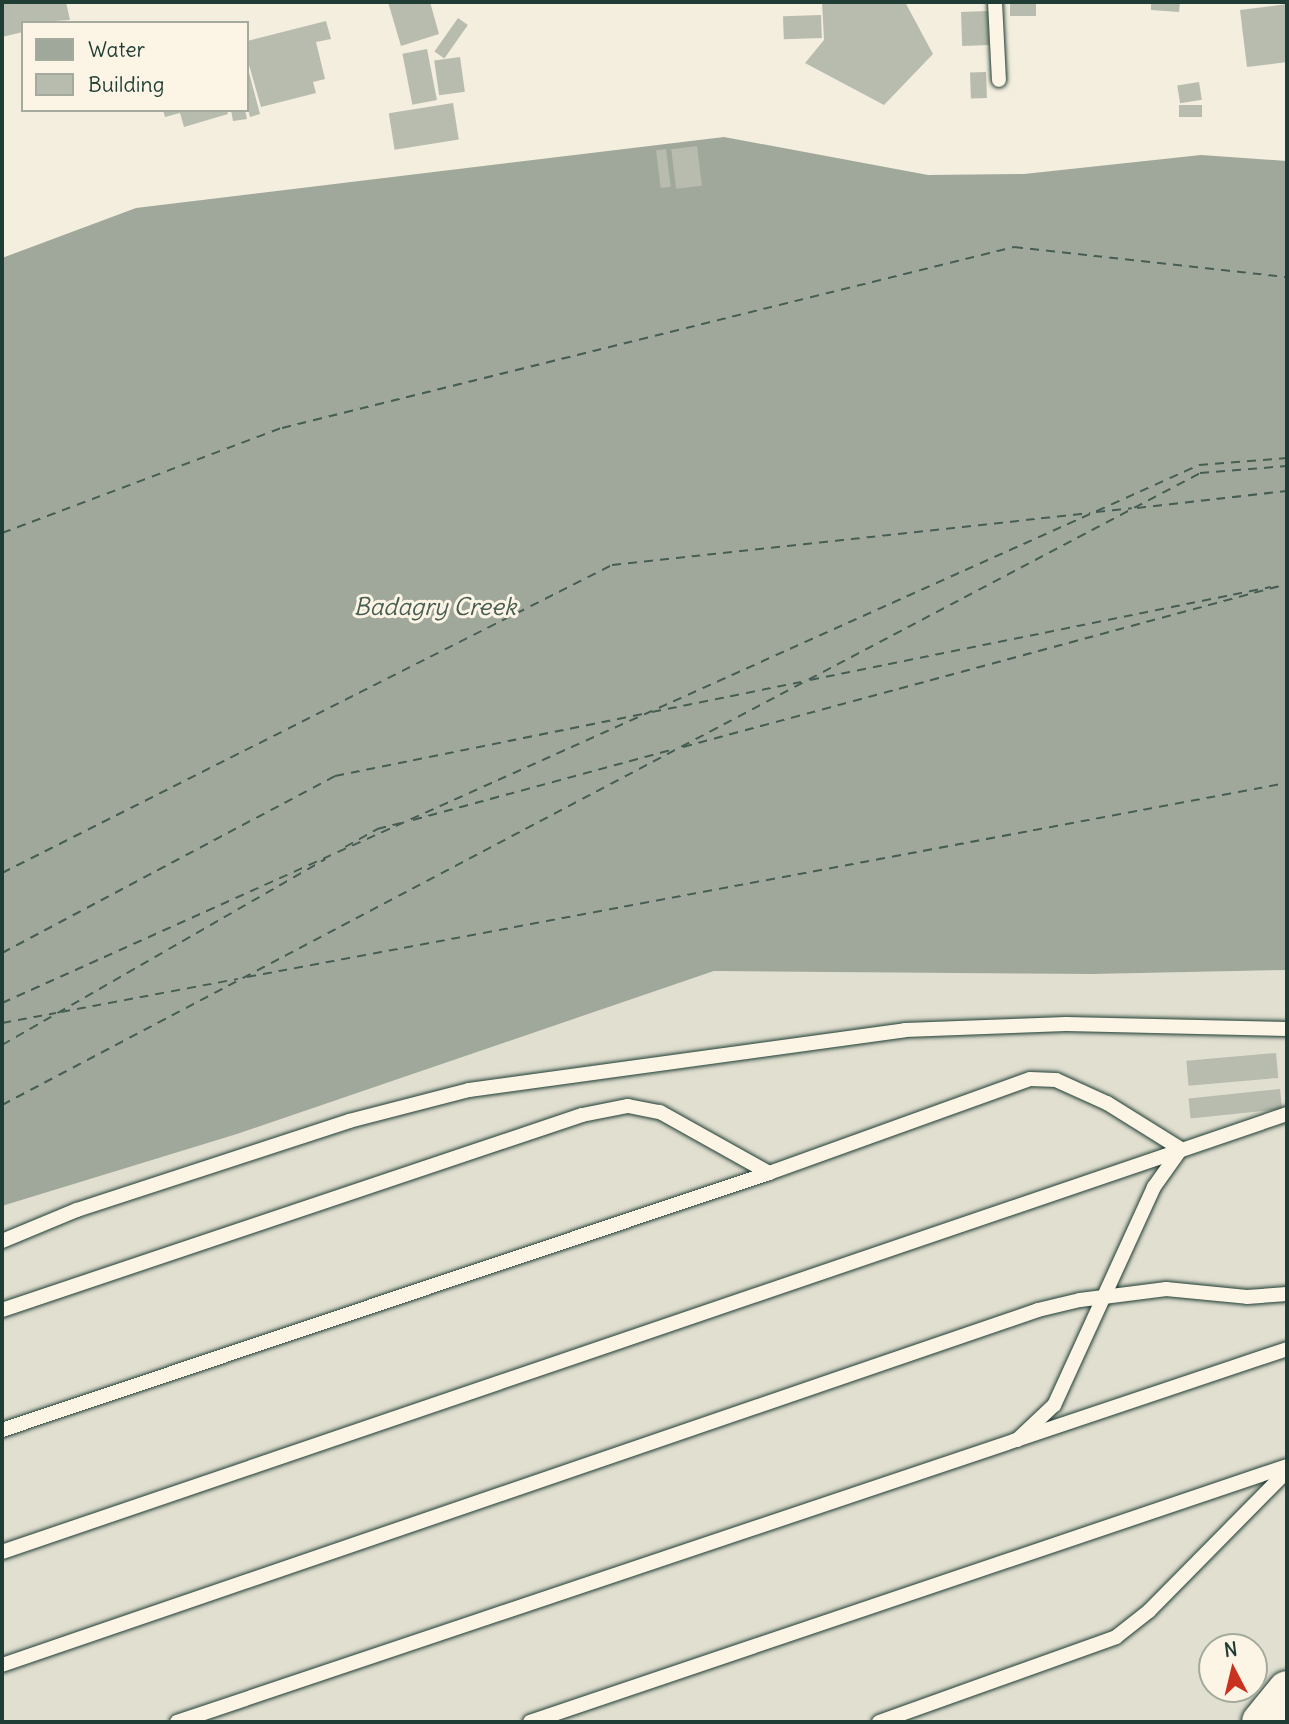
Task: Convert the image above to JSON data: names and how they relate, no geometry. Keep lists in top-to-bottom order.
{
  "water": ["Badagry Creek"],
  "legend": ["Water", "Building"],
  "north": "top"
}
